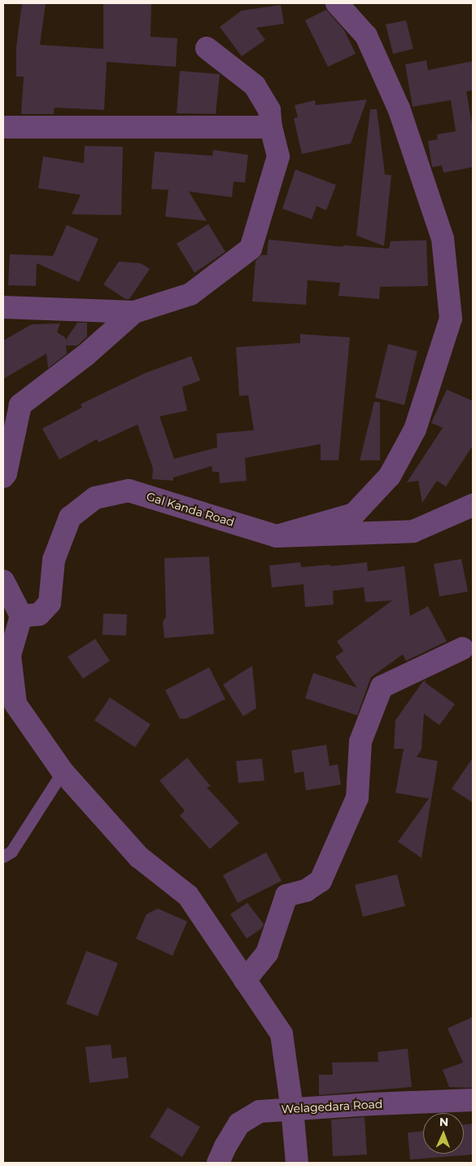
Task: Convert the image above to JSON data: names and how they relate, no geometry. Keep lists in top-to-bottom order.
{
  "streets": {
    "street": ["Gal Kanda Road", "Welagedara Road"]
  },
  "north": "top"
}
